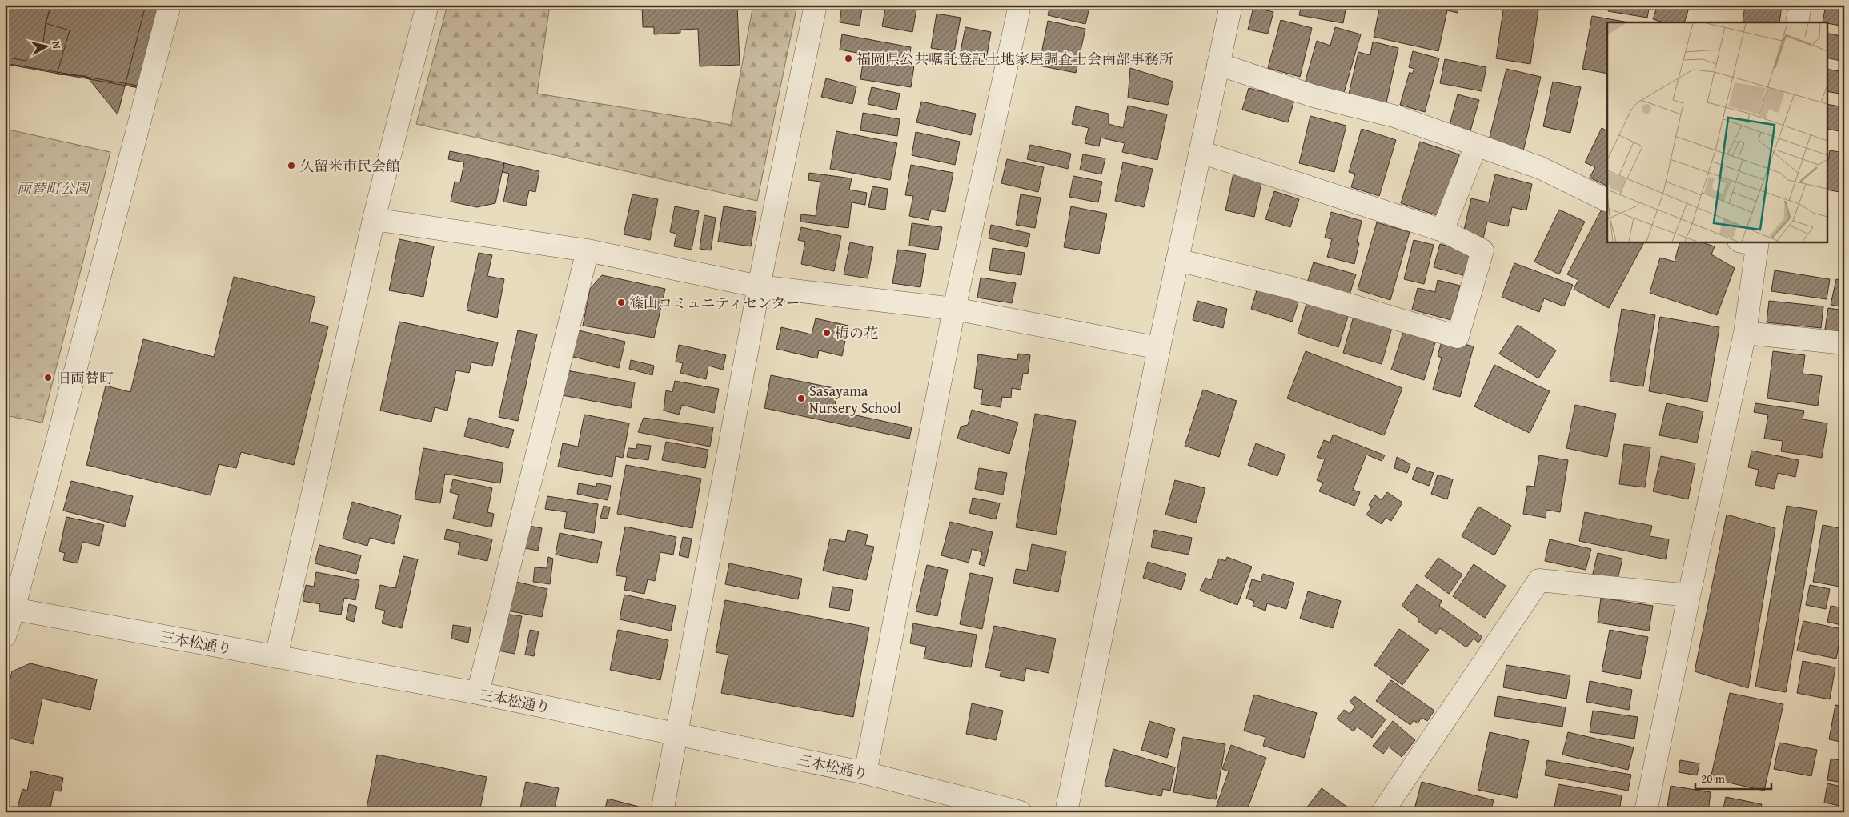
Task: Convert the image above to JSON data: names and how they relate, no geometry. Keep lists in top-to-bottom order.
{
  "streets": {
    "street": ["三本松通り"]
  },
  "parks": ["両替町公園"],
  "places": [
    "福岡県公共嘱託登記土地家屋調査士会南部事務所",
    "久留米市民会館",
    "篠山コミュニティセンター",
    "梅の花",
    "旧両替町",
    "Sasayama Nursery School"
  ],
  "scale_bar": "20 m",
  "north": "right"
}
